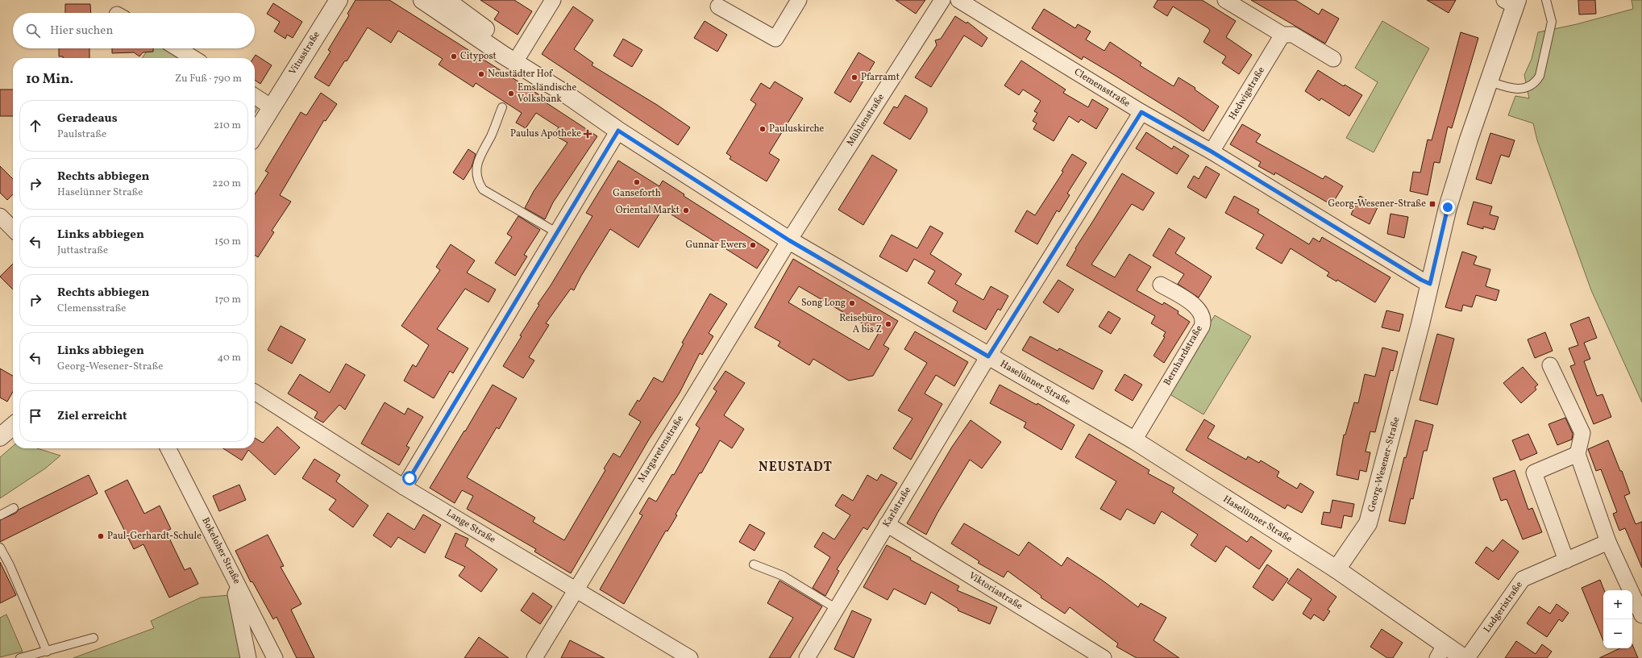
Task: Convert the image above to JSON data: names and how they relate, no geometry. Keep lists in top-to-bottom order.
{
  "streets": {
    "street": [
      "Vitusstraße",
      "Clemensstraße",
      "Hedwigstraße",
      "Mühlenstraße",
      "Bernhardstraße",
      "Haselünner Straße",
      "Margaretenstraße",
      "Georg-Wesener-Straße",
      "Karlstraße",
      "Lange Straße",
      "Bokeloher Straße",
      "Viktoriastraße",
      "Ludgeristraße"
    ]
  },
  "crossings": [
    ["Clemensstraße", "Hedwigstraße"],
    ["Clemensstraße", "Georg-Wesener-Straße"],
    ["Clemensstraße", "Karlstraße"],
    ["Mühlenstraße", "Haselünner Straße"],
    ["Mühlenstraße", "Margaretenstraße"],
    ["Bernhardstraße", "Haselünner Straße"],
    ["Haselünner Straße", "Margaretenstraße"],
    ["Haselünner Straße", "Georg-Wesener-Straße"],
    ["Haselünner Straße", "Karlstraße"],
    ["Margaretenstraße", "Lange Straße"],
    ["Karlstraße", "Viktoriastraße"]
  ],
  "districts": ["NEUSTADT"],
  "places": {
    "other": [
      "Citypost",
      "Neustädter Hof",
      "Pfarramt",
      "Emsländische Volksbank",
      "Pauluskirche",
      "Ganseforth",
      "Oriental Markt",
      "Gunnar Ewers",
      "Song Long",
      "Reisebüro A bis Z",
      "Paul-Gerhardt-Schule"
    ],
    "health": ["Paulus Apotheke"],
    "transit": ["Georg-Wesener-Straße"]
  },
  "page": {
    "search": "Hier suchen",
    "heading": ["10 Min.", "Zu Fuß · 790 m"],
    "list": [
      ["Geradeaus", "Paulstraße", "210 m"],
      ["Rechts abbiegen", "Haselünner Straße", "220 m"],
      ["Links abbiegen", "Juttastraße", "150 m"],
      ["Rechts abbiegen", "Clemensstraße", "170 m"],
      ["Links abbiegen", "Georg-Wesener-Straße", "40 m"],
      "Ziel erreicht"
    ],
    "map_buttons": ["+", "−"]
  }
}
